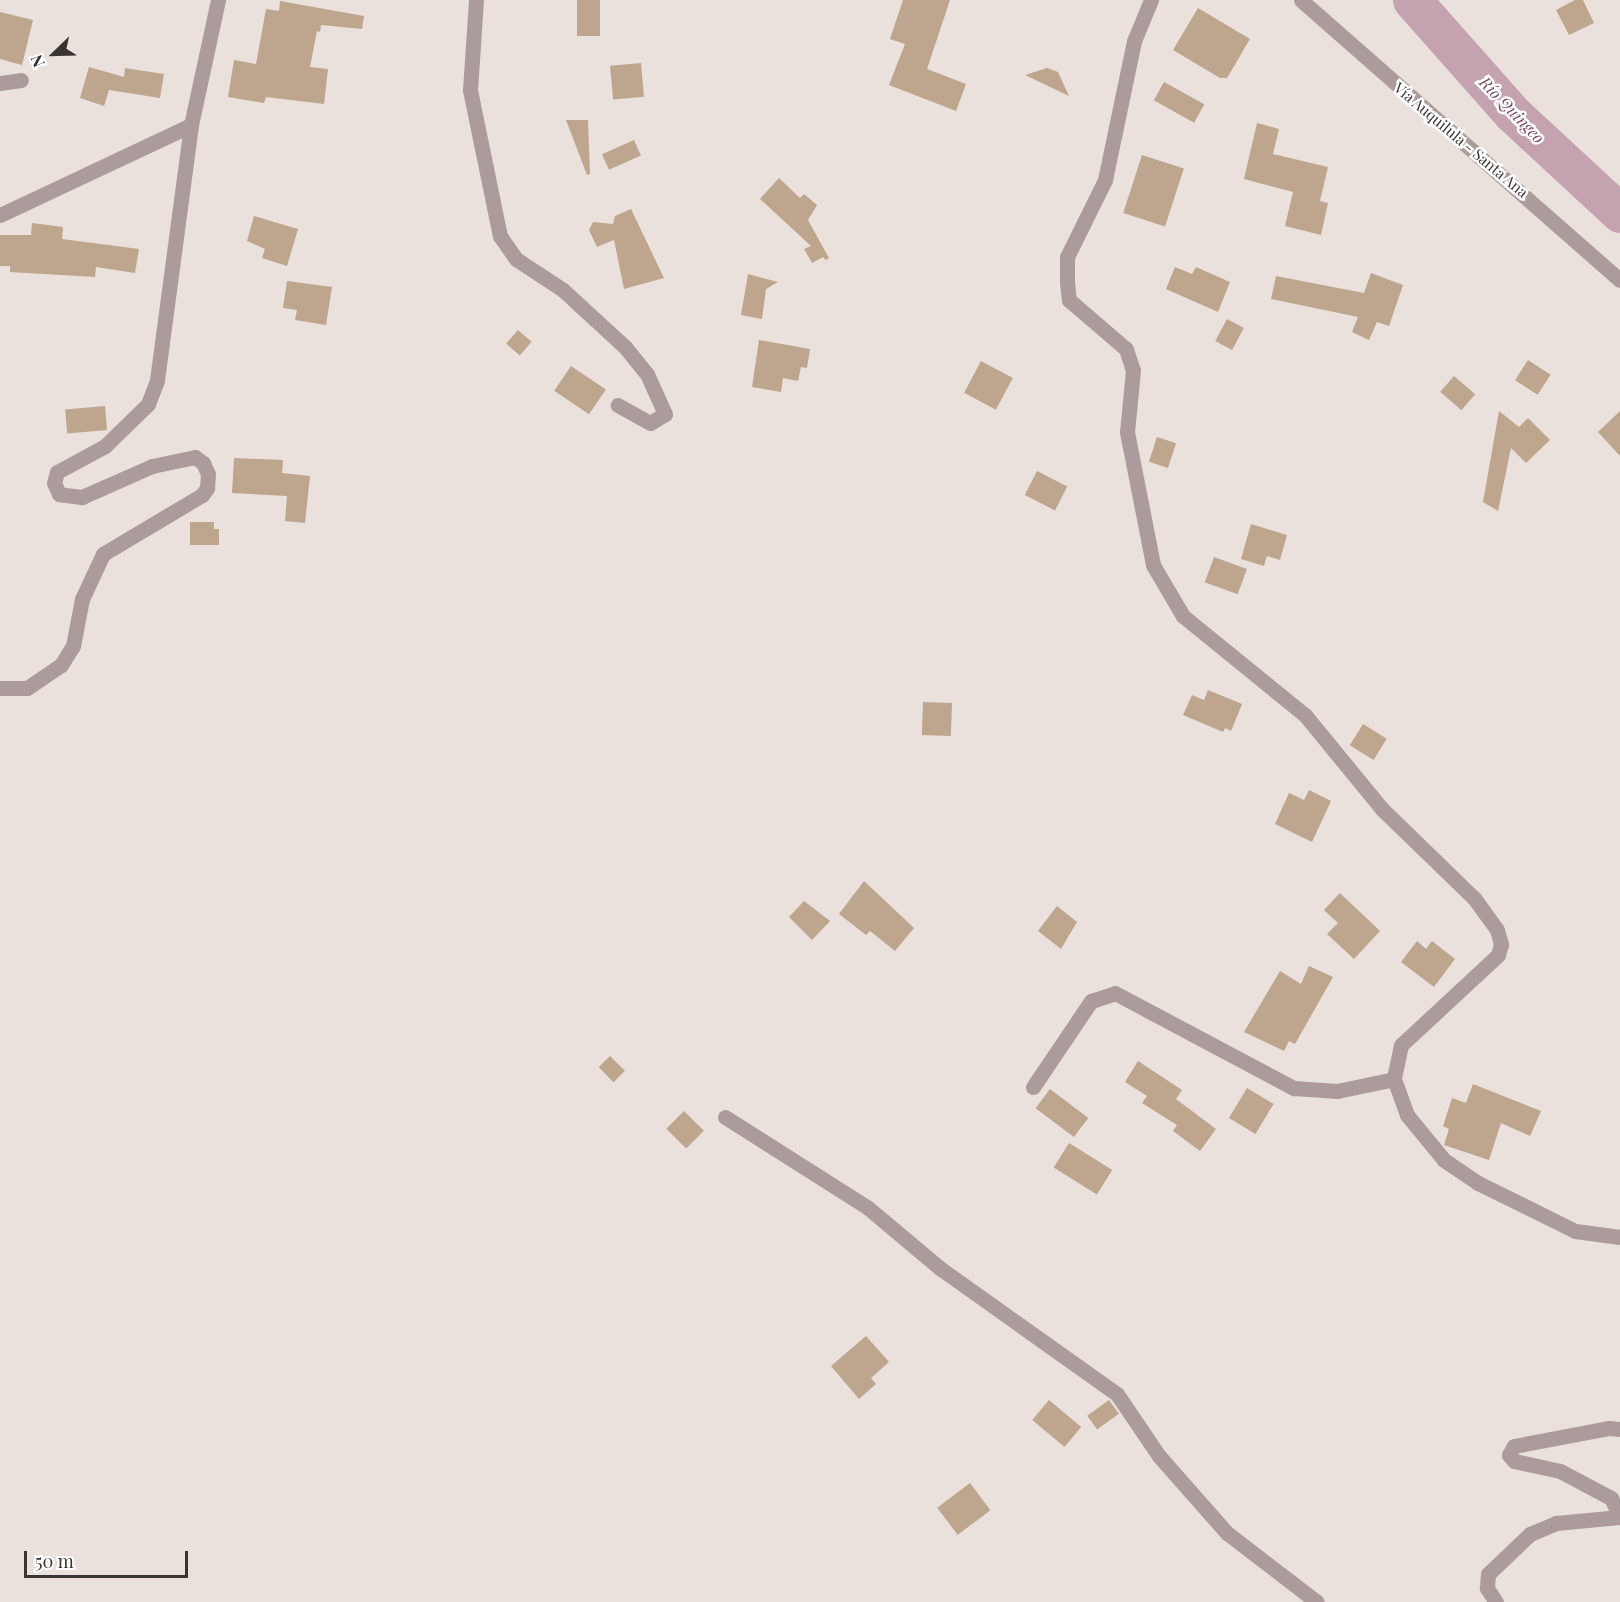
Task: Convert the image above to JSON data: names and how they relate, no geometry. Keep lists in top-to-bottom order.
{
  "streets": {
    "street": ["Vía Auquilula - Santa Ana"]
  },
  "water": ["Río Quingeo"],
  "scale_bar": "50 m",
  "north": "bottom left"
}
